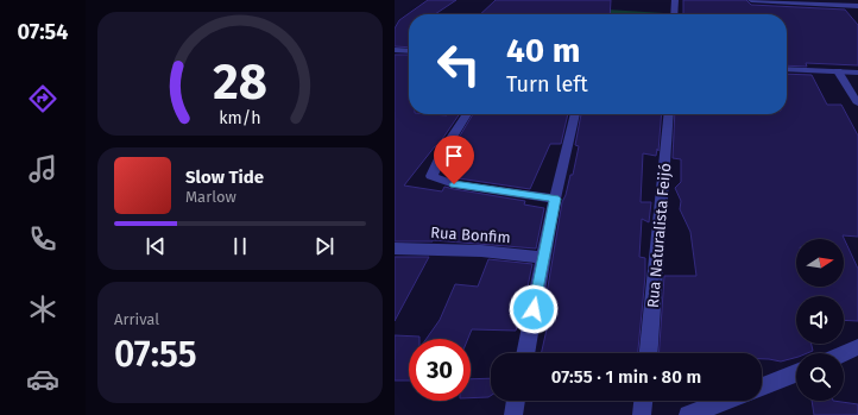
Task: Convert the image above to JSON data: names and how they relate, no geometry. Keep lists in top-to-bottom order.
{
  "streets": {
    "street": ["Rua Bonfim", "Rua Naturalista Feijó"]
  },
  "north": "right",
  "page": {
    "tabs": "07:54",
    "turn": ["40 m", "Turn left"],
    "song": ["Slow Tide", "Marlow"],
    "tile": ["Arrival", "07:55"],
    "limit": "30",
    "trip": "07:55 · 1 min · 80 m",
    "gauge": ["28", "km/h"]
  }
}
